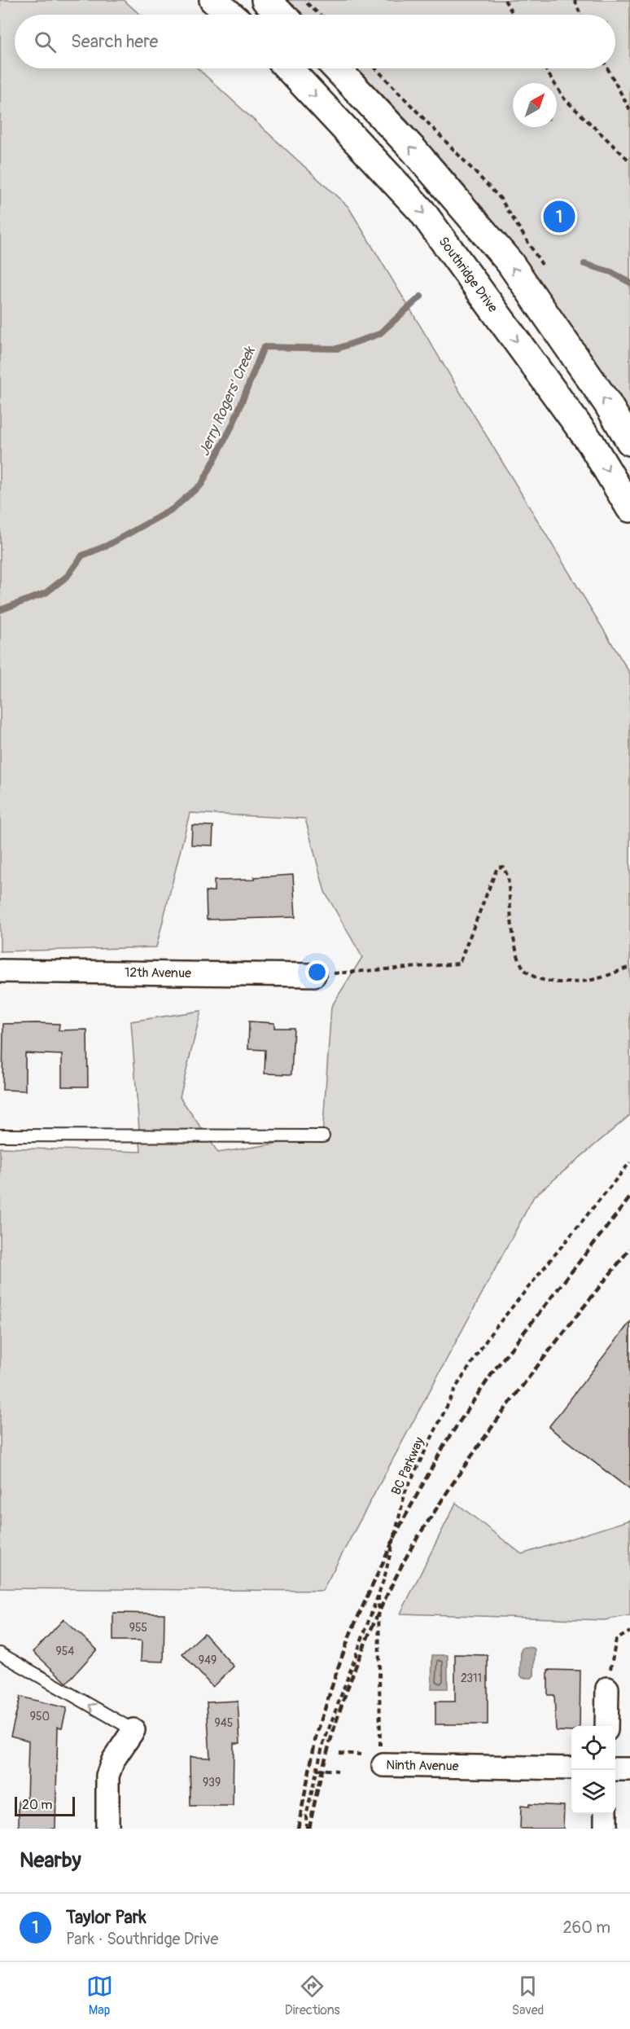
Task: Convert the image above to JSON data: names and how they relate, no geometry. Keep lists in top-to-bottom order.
{
  "streets": {
    "main road": ["Southridge Drive"],
    "street": ["12th Avenue", "Ninth Avenue"],
    "path": ["BC Parkway"]
  },
  "crossings": [
    ["BC Parkway", "Ninth Avenue"]
  ],
  "water": ["Jerry Rogers' Creek"],
  "house_numbers": [
    "955",
    "954",
    "949",
    "2311",
    "950",
    "945",
    "939"
  ],
  "scale_bar": "20 m",
  "north": "top right",
  "page": {
    "search": "Search here",
    "pins": "1",
    "scale": "20 m",
    "heading": "Nearby",
    "list": [
      {
        "mark": "1",
        "name": "Taylor Park",
        "note": "Park · Southridge Drive",
        "value": "260 m"
      }
    ],
    "nav": ["Map", "Directions", "Saved"]
  }
}
